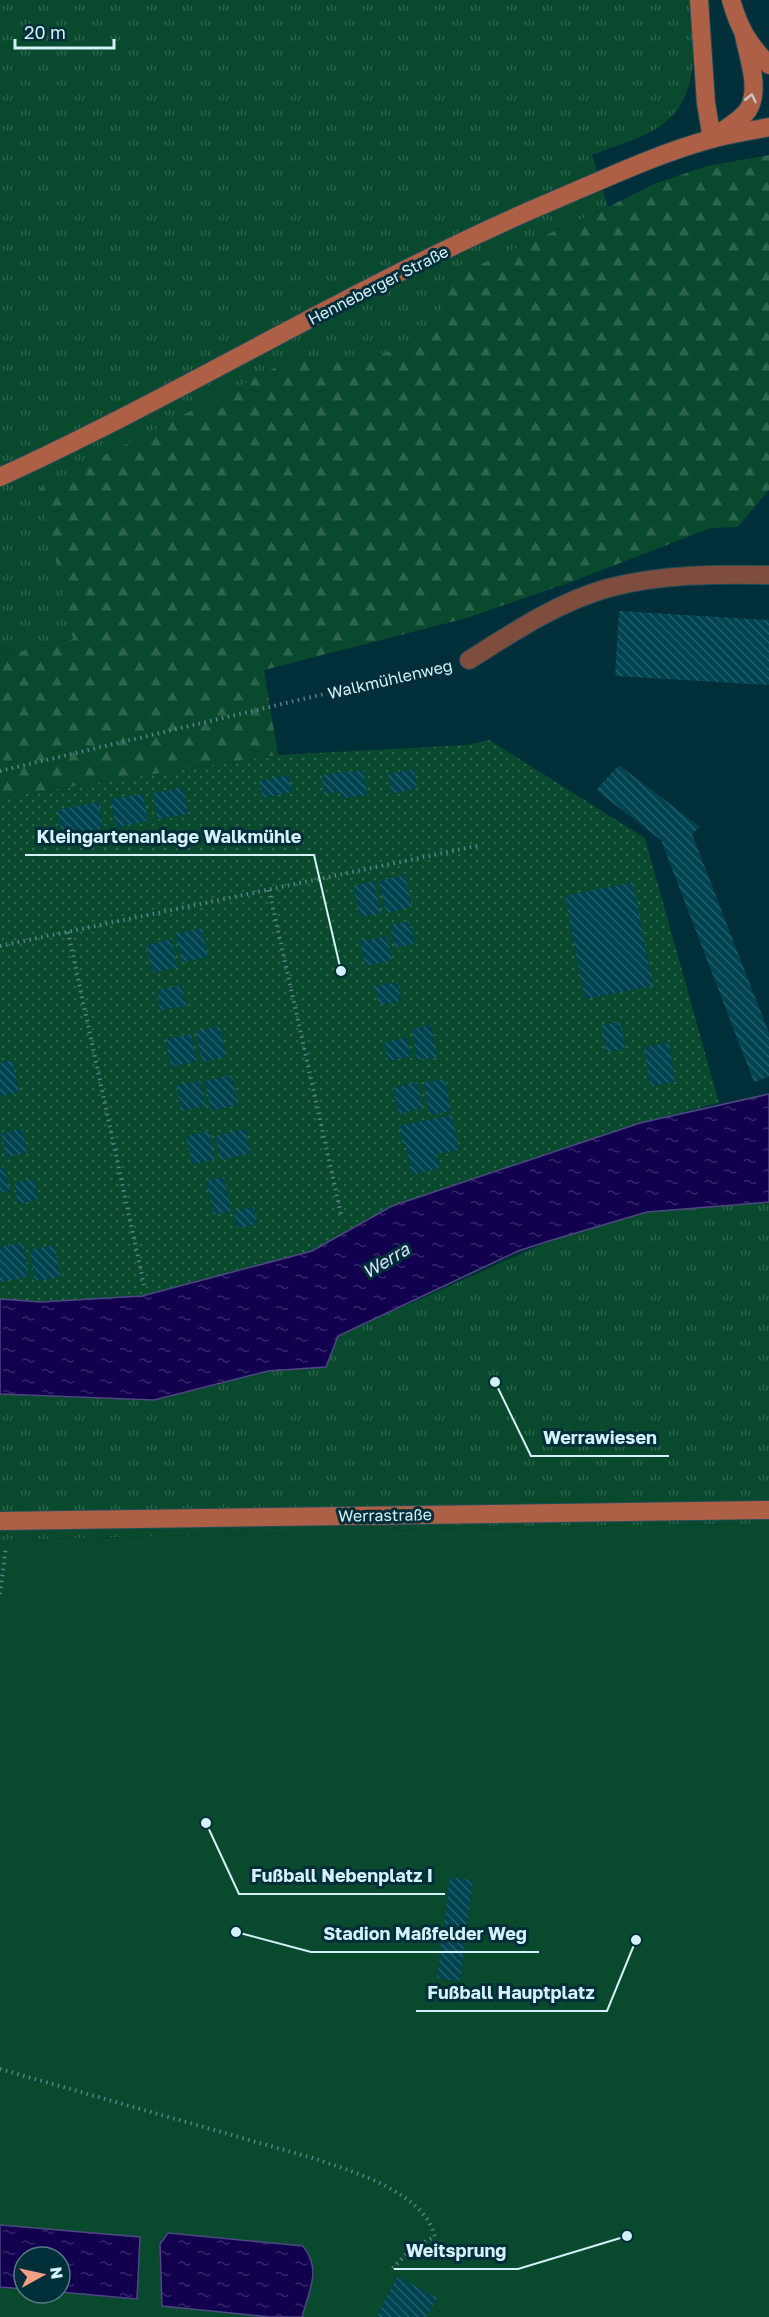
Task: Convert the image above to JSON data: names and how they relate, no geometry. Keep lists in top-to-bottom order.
{
  "streets": {
    "main road": ["Henneberger Straße", "Werrastraße"],
    "street": ["Walkmühlenweg"]
  },
  "water": ["Werra"],
  "places": [
    "Kleingartenanlage Walkmühle",
    "Werrawiesen",
    "Fußball Nebenplatz I",
    "Stadion Maßfelder Weg",
    "Fußball Hauptplatz",
    "Weitsprung"
  ],
  "scale_bar": "20 m",
  "north": "right"
}
